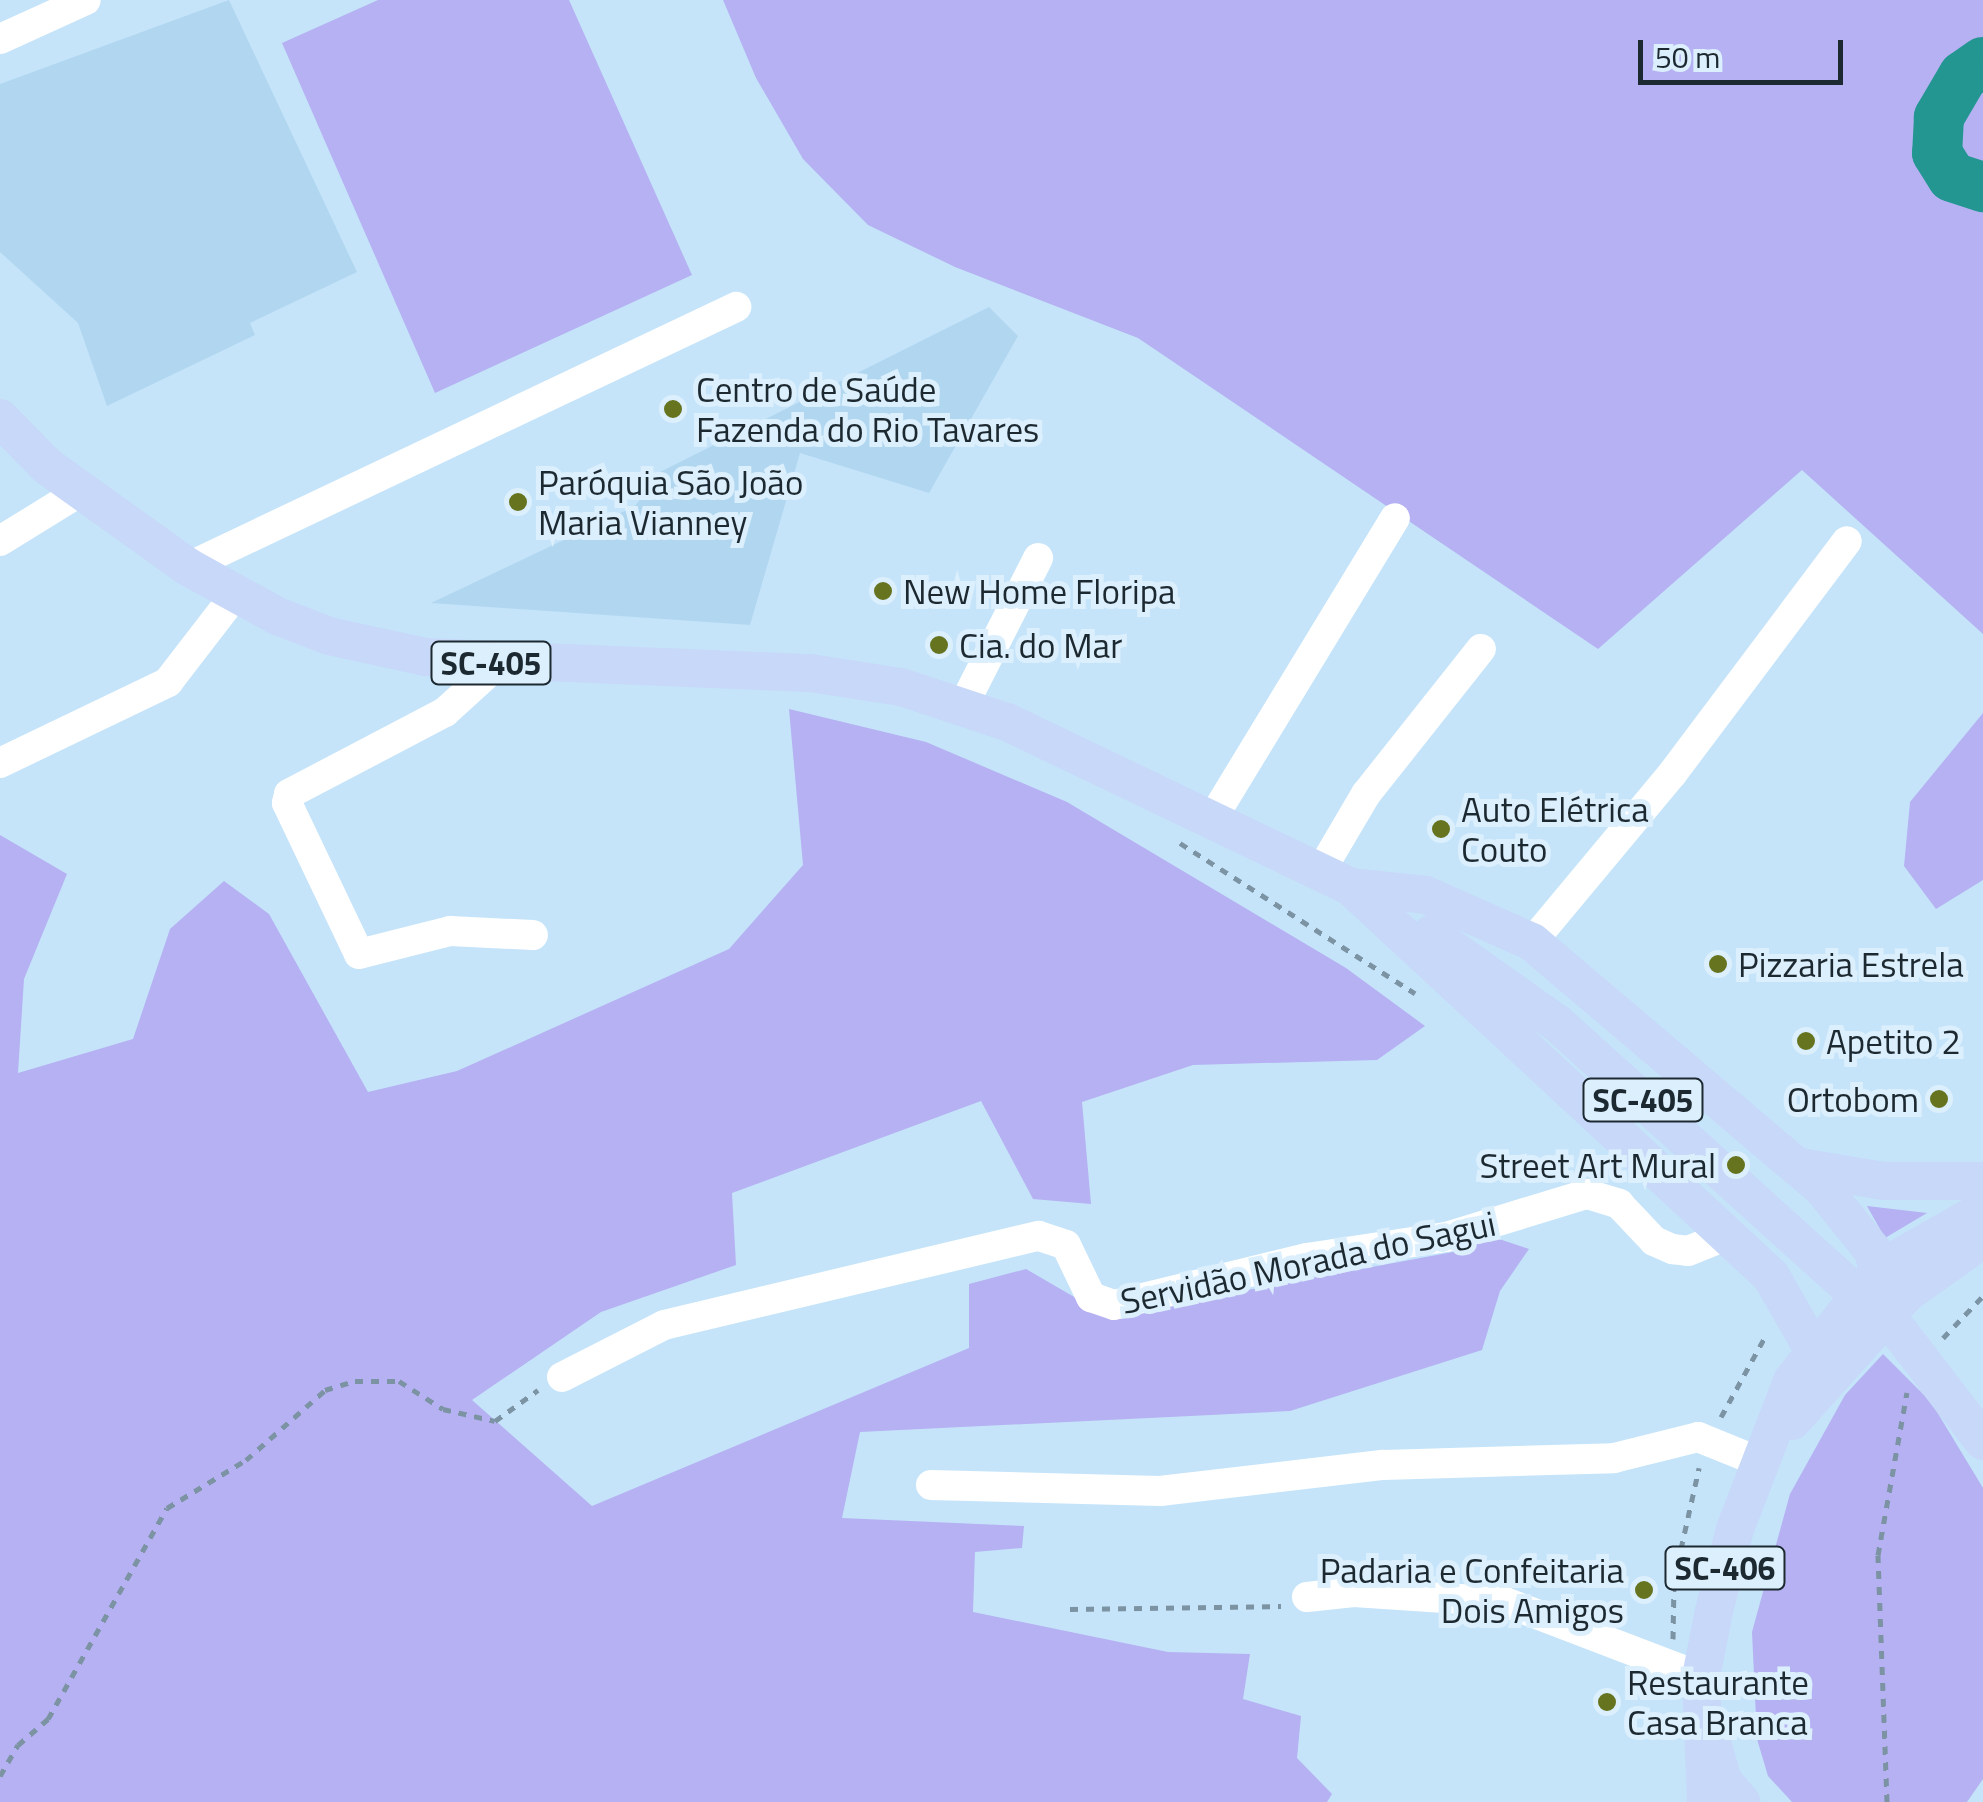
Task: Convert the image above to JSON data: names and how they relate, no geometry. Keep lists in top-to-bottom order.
{
  "streets": {
    "main road": ["SC-405", "SC-406"],
    "street": ["Servidão Morada do Sagui"]
  },
  "crossings": [
    ["SC-405", "SC-406"]
  ],
  "places": [
    "Centro de Saúde Fazenda do Rio Tavares",
    "Paróquia São João Maria Vianney",
    "New Home Floripa",
    "Cia. do Mar",
    "Auto Elétrica Couto",
    "Pizzaria Estrela",
    "Apetito 2",
    "Ortobom",
    "Street Art Mural",
    "Padaria e Confeitaria Dois Amigos",
    "Restaurante Casa Branca"
  ],
  "scale_bar": "50 m"
}
